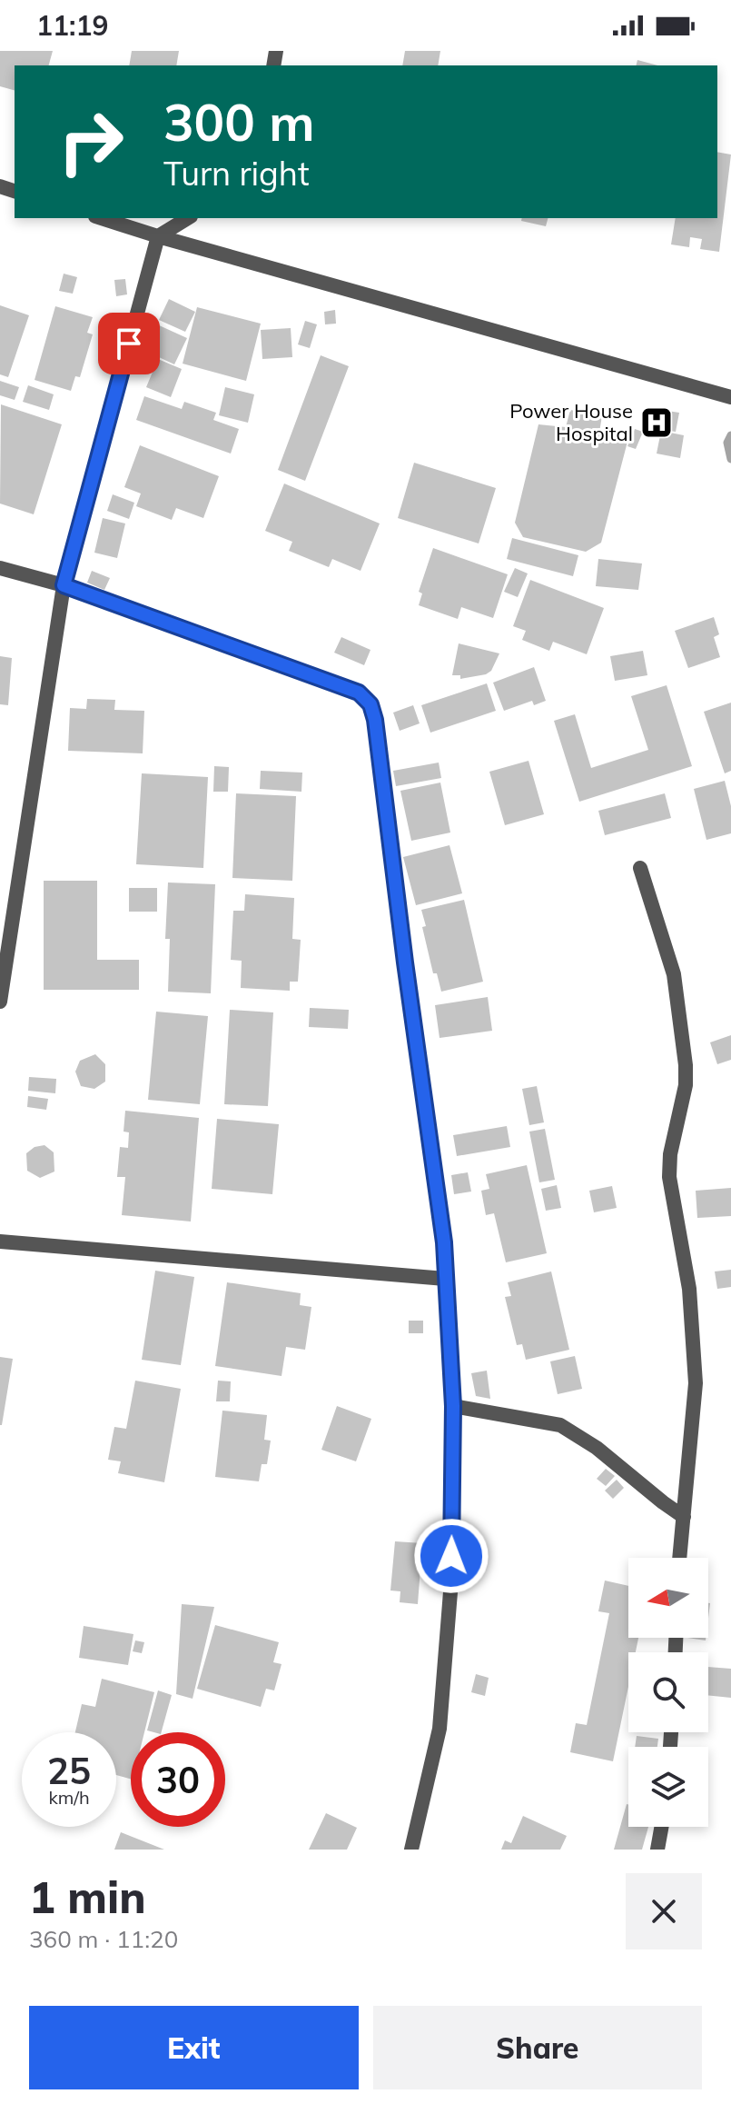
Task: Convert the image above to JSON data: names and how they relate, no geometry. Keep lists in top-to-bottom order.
{
  "places": {
    "hospital": ["Power House Hospital"]
  },
  "north": "left",
  "page": {
    "status": "11:19",
    "turn": ["300 m", "Turn right"],
    "speed": "25 km/h",
    "limit": "30",
    "heading": ["1 min", "360 m · 11:20"],
    "buttons": ["Exit", "Share"]
  }
}
